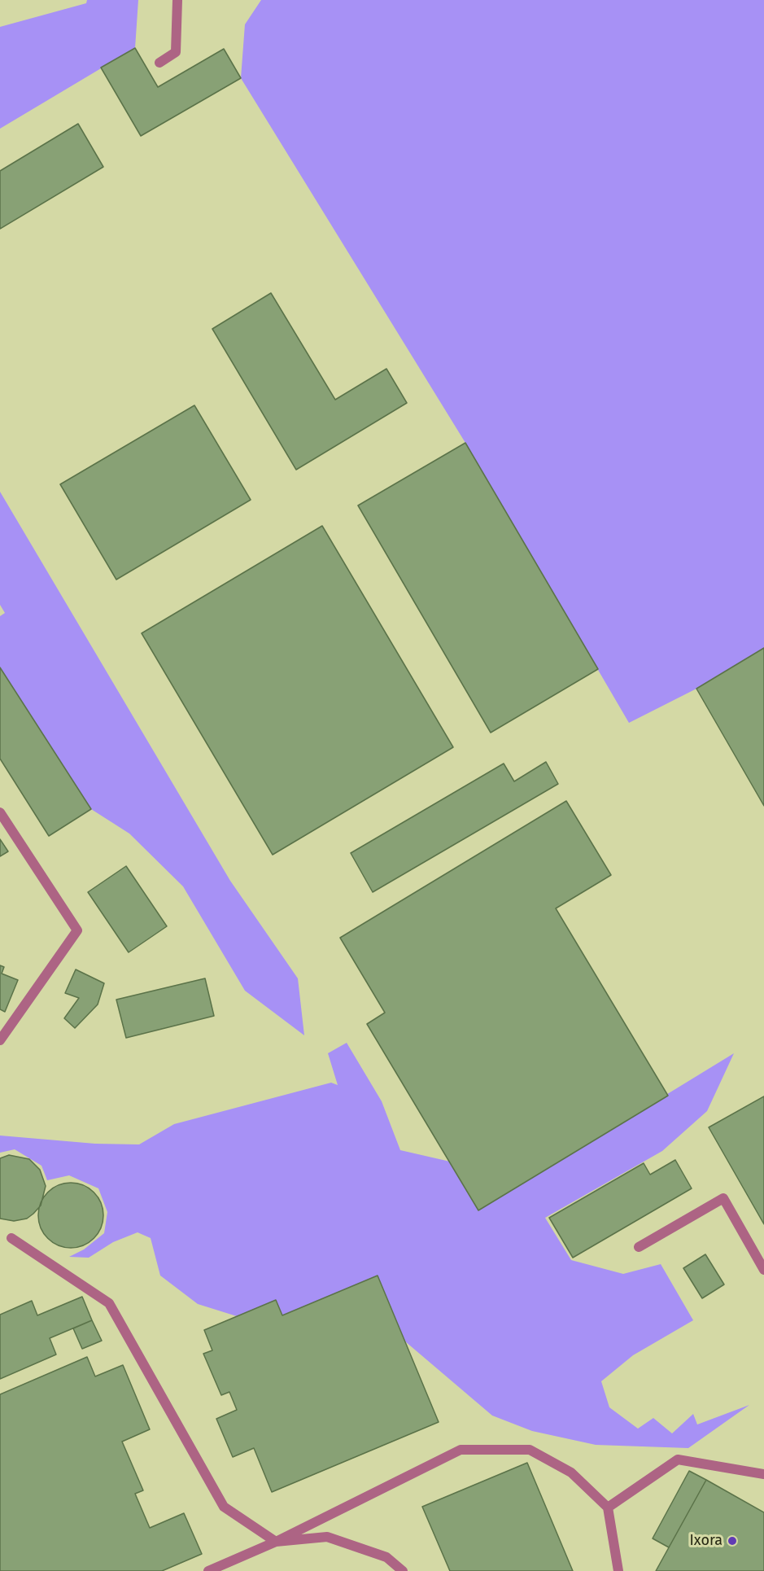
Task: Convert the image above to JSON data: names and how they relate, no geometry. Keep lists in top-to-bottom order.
{
  "places": ["Ixora"]
}
